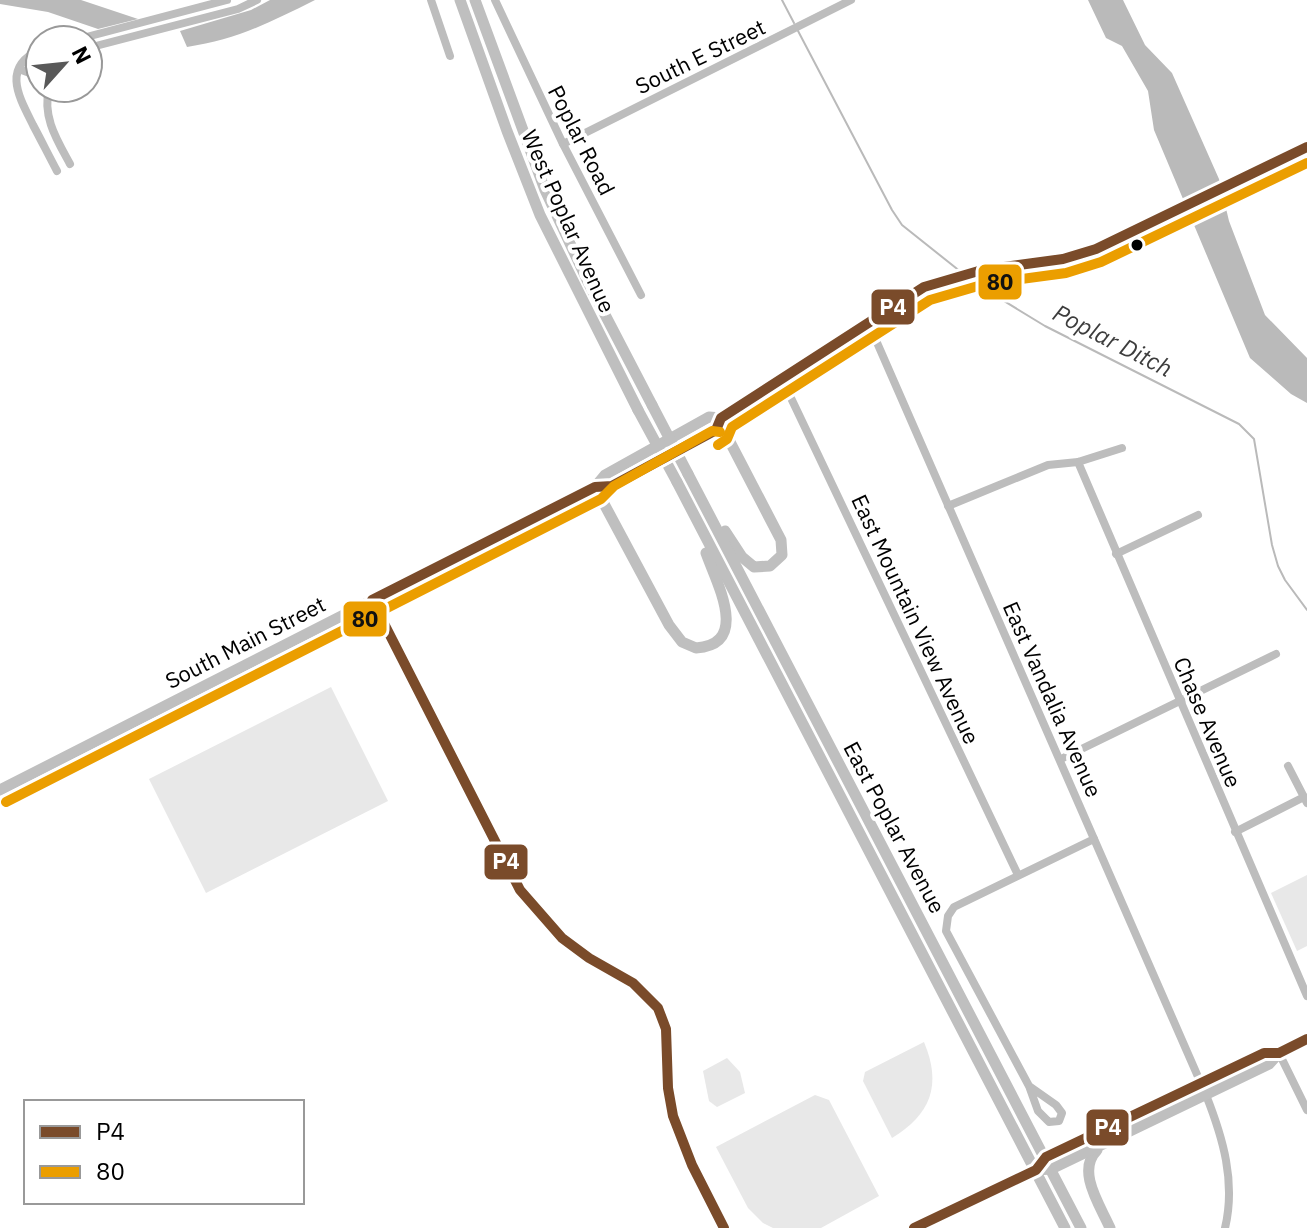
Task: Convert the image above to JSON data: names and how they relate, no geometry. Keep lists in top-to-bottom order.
{
  "streets": {
    "main road": ["West Poplar Avenue", "South Main Street", "East Poplar Avenue"],
    "street": [
      "South E Street",
      "Poplar Road",
      "East Mountain View Avenue",
      "East Vandalia Avenue",
      "Chase Avenue"
    ]
  },
  "crossings": [
    ["South E Street", "Poplar Road"],
    ["West Poplar Avenue", "East Poplar Avenue"],
    ["East Mountain View Avenue", "South Main Street"],
    ["East Mountain View Avenue", "East Poplar Avenue"],
    ["South Main Street", "East Vandalia Avenue"]
  ],
  "water": ["Poplar Ditch"],
  "lines": ["transit line P4", "transit line 80"],
  "legend": ["P4", "80"],
  "north": "top right"
}
